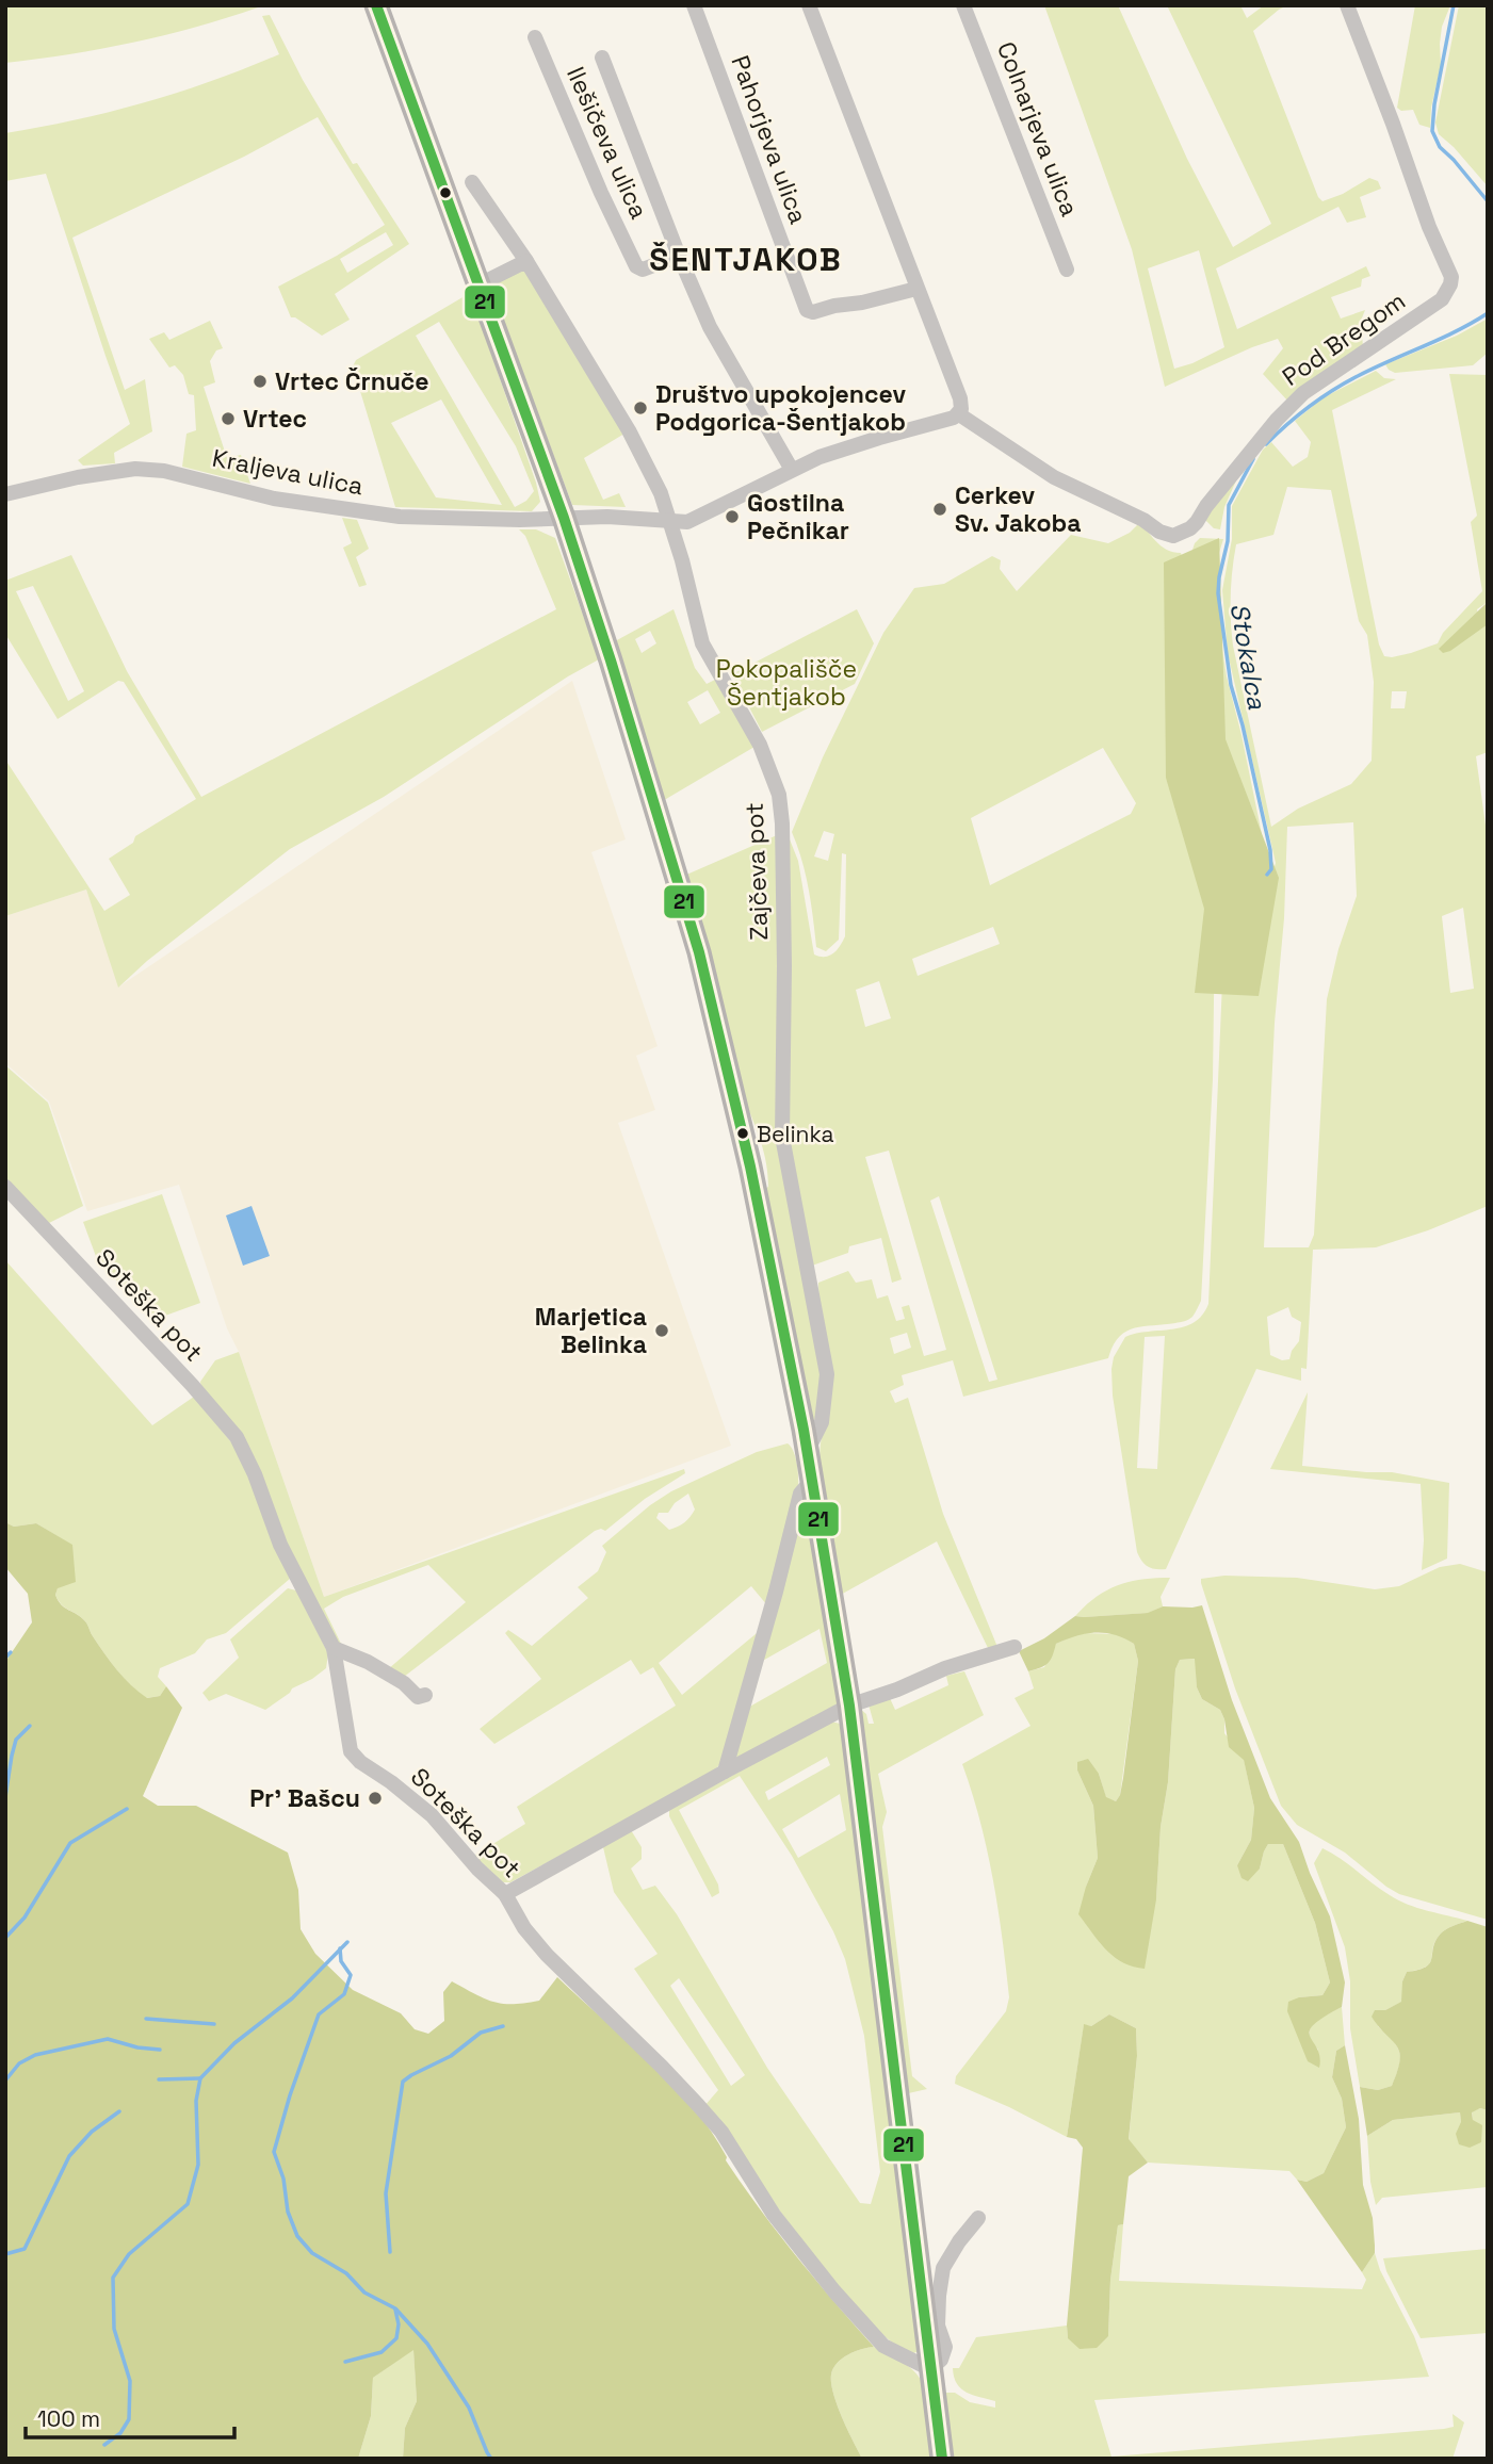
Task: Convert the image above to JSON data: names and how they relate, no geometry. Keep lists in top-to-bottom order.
{
  "streets": {
    "street": [
      "Colnarjeva ulica",
      "Pahorjeva ulica",
      "Ilešičeva ulica",
      "Pod Bregom",
      "Kraljeva ulica",
      "Zajčeva pot",
      "Soteška pot"
    ]
  },
  "districts": ["ŠENTJAKOB"],
  "water": ["Stokalca"],
  "parks": ["Pokopališče Šentjakob"],
  "places": [
    "Vrtec Črnuče",
    "Društvo upokojencev Podgorica-Šentjakob",
    "Vrtec",
    "Cerkev Sv. Jakoba",
    "Gostilna Pečnikar",
    "Belinka",
    "Marjetica Belinka",
    "Pr' Bašcu"
  ],
  "lines": ["transit line 21"],
  "scale_bar": "100 m"
}
